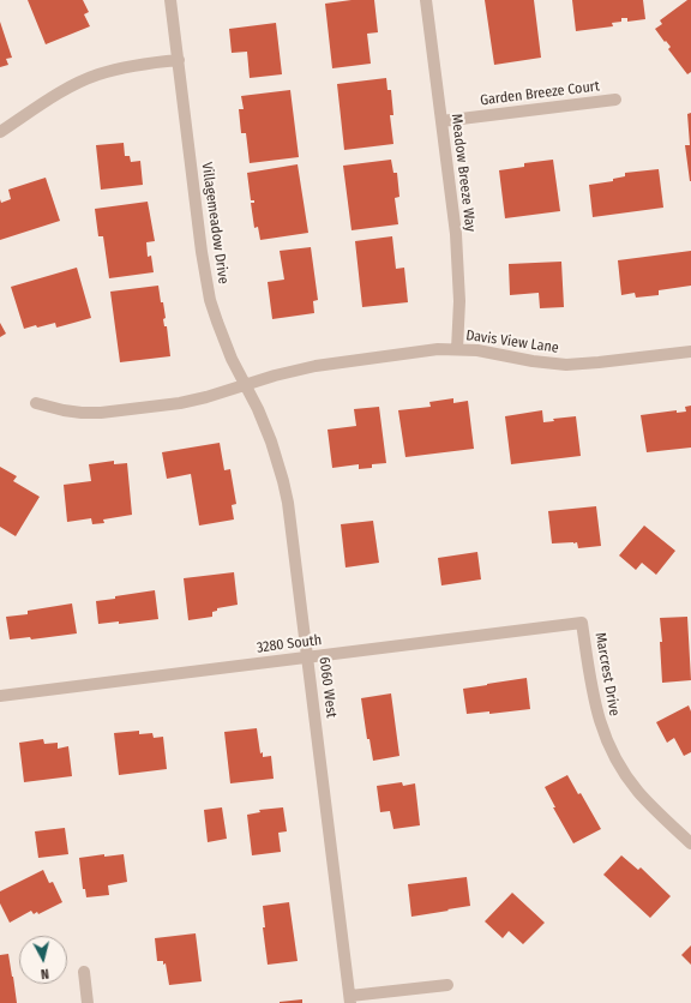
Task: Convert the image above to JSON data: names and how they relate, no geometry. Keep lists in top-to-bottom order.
{
  "streets": {
    "street": [
      "Garden Breeze Court",
      "Meadow Breeze Way",
      "Villagemeadow Drive",
      "Davis View Lane",
      "3280 South",
      "Marcrest Drive",
      "6060 West"
    ]
  },
  "crossings": [
    ["Garden Breeze Court", "Meadow Breeze Way"],
    ["Meadow Breeze Way", "Davis View Lane"],
    ["Villagemeadow Drive", "Davis View Lane"],
    ["Villagemeadow Drive", "6060 West"],
    ["Davis View Lane", "6060 West"],
    ["3280 South", "Marcrest Drive"],
    ["3280 South", "6060 West"]
  ],
  "north": "bottom"
}
